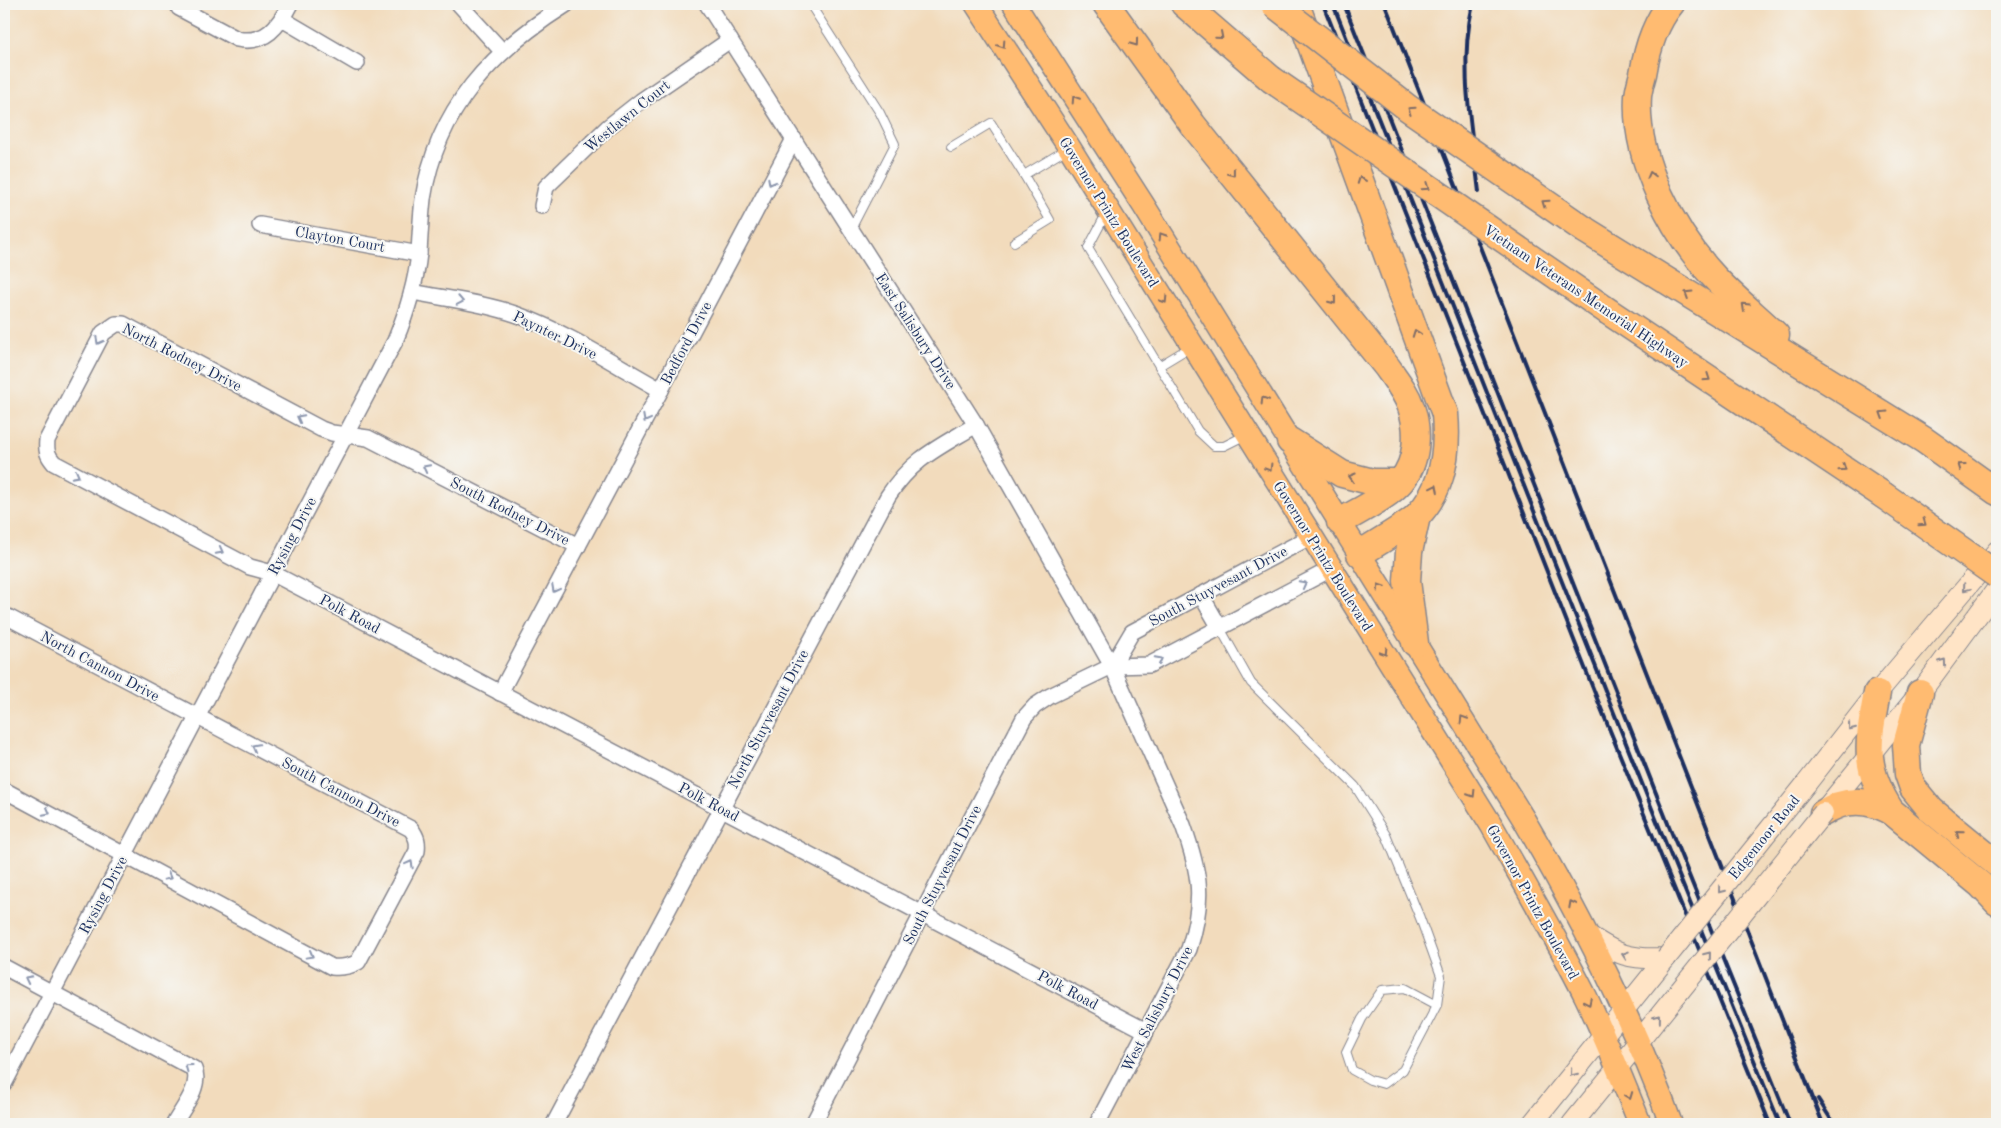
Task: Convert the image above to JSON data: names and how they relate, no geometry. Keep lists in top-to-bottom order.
{
  "streets": {
    "highway": ["Vietnam Veterans Memorial Highway"],
    "main road": ["Governor Printz Boulevard", "South Stuyvesant Drive", "Edgemoor Road"],
    "street": [
      "Westlawn Court",
      "Clayton Court",
      "East Salisbury Drive",
      "Paynter Drive",
      "Bedford Drive",
      "North Rodney Drive",
      "South Rodney Drive",
      "Rysing Drive",
      "Polk Road",
      "North Cannon Drive",
      "North Stuyvesant Drive",
      "South Cannon Drive",
      "West Salisbury Drive"
    ]
  },
  "crossings": [
    ["Westlawn Court", "East Salisbury Drive"],
    ["Governor Printz Boulevard", "South Stuyvesant Drive"],
    ["Governor Printz Boulevard", "Edgemoor Road"],
    ["Clayton Court", "Rysing Drive"],
    ["East Salisbury Drive", "Bedford Drive"],
    ["East Salisbury Drive", "South Stuyvesant Drive"],
    ["East Salisbury Drive", "North Stuyvesant Drive"],
    ["East Salisbury Drive", "West Salisbury Drive"],
    ["Paynter Drive", "Bedford Drive"],
    ["Paynter Drive", "Rysing Drive"],
    ["Bedford Drive", "South Rodney Drive"],
    ["North Rodney Drive", "South Rodney Drive"],
    ["North Rodney Drive", "Rysing Drive"],
    ["North Rodney Drive", "Polk Road"],
    ["South Rodney Drive", "Rysing Drive"],
    ["South Rodney Drive", "Polk Road"],
    ["Rysing Drive", "Polk Road"],
    ["Rysing Drive", "North Cannon Drive"],
    ["Rysing Drive", "South Cannon Drive"],
    ["South Stuyvesant Drive", "Polk Road"],
    ["South Stuyvesant Drive", "West Salisbury Drive"],
    ["Polk Road", "North Stuyvesant Drive"],
    ["Polk Road", "West Salisbury Drive"],
    ["North Cannon Drive", "South Cannon Drive"]
  ],
  "one_way": ["Paynter Drive", "Bedford Drive"]
}
